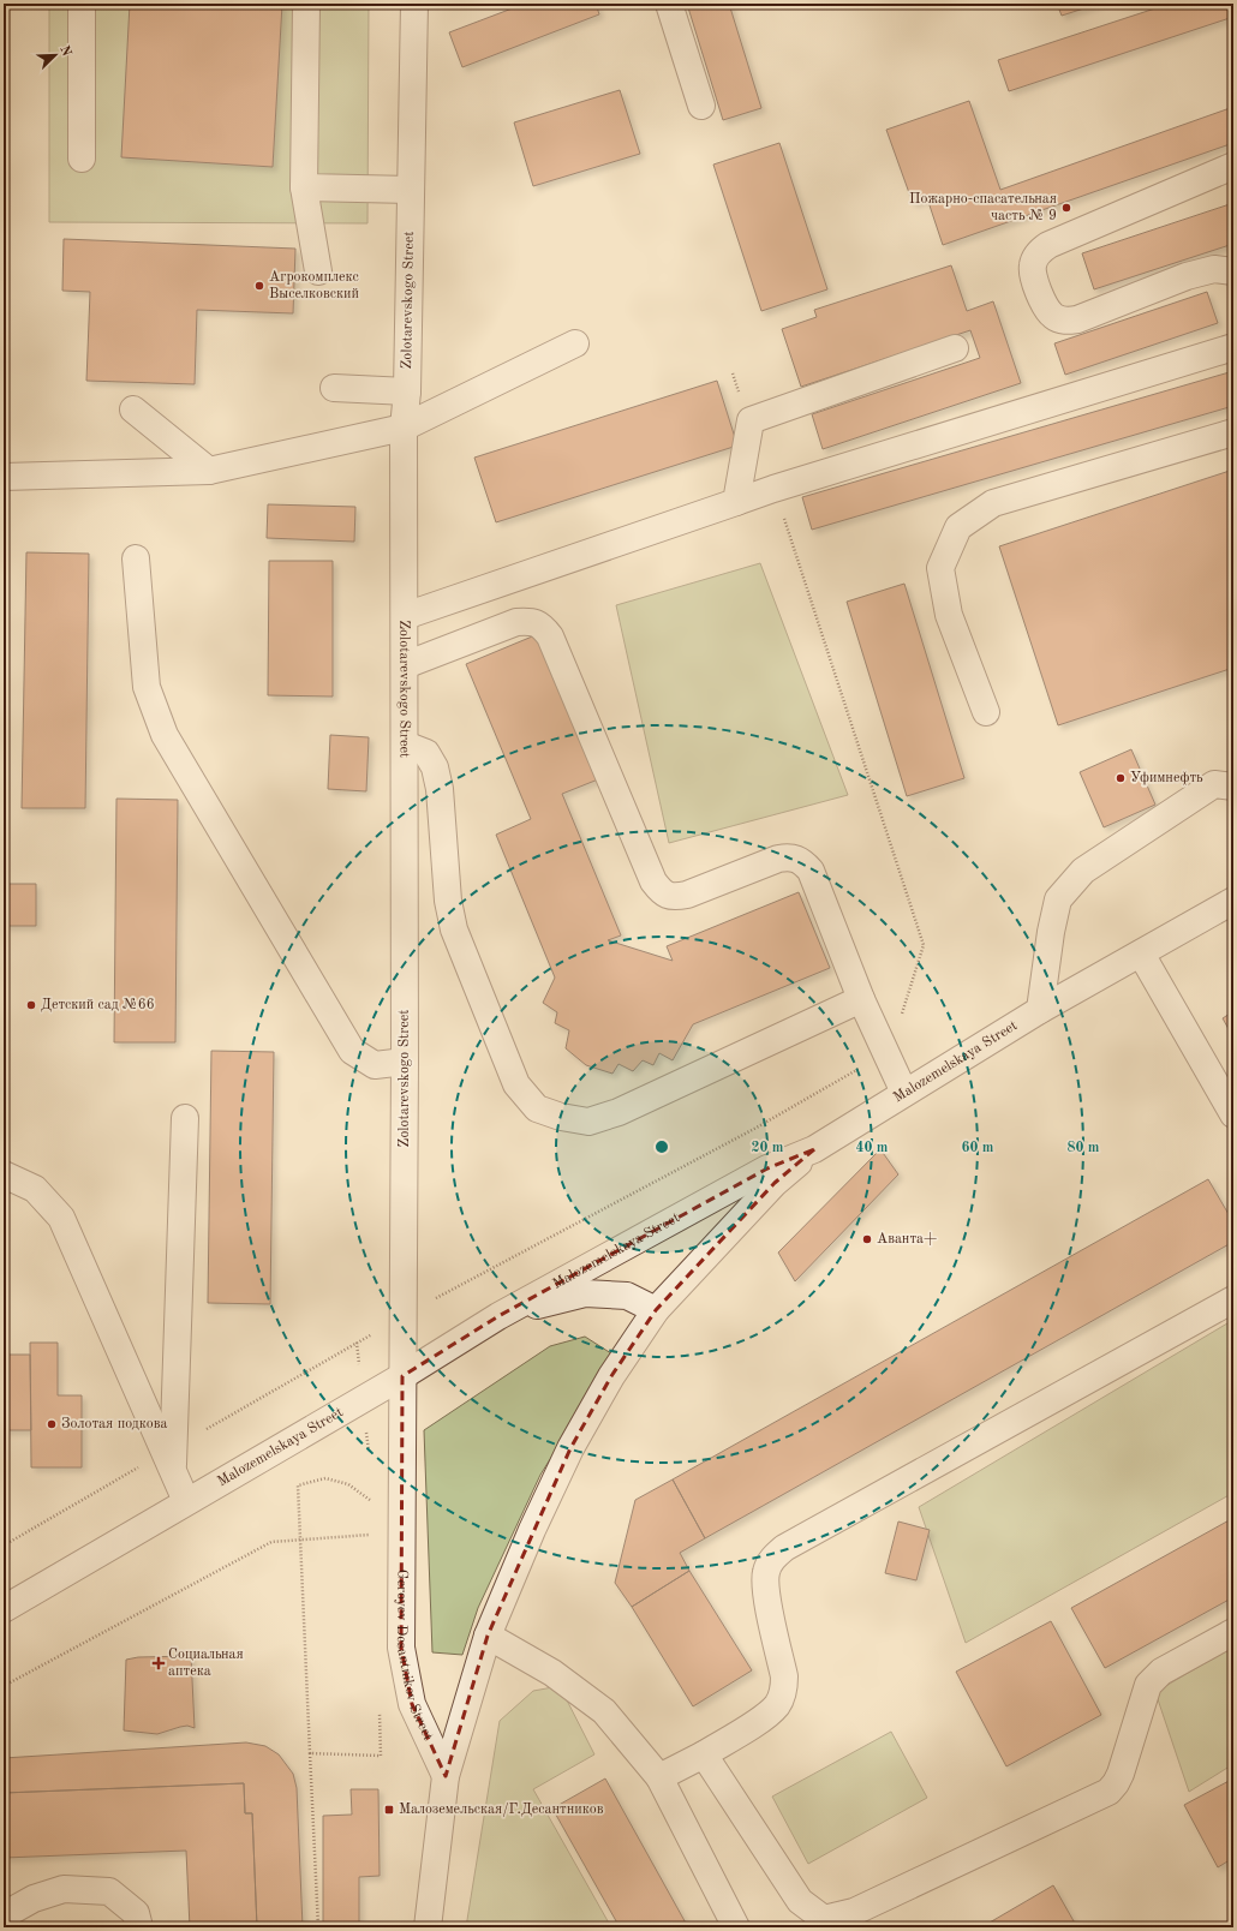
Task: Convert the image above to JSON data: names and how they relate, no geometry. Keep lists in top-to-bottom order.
{
  "streets": {
    "street": ["Zolotarevskogo Street", "Malozemelskaya Street", "Geroyev Desantnikov Street"]
  },
  "crossings": [
    ["Zolotarevskogo Street", "Malozemelskaya Street"],
    ["Zolotarevskogo Street", "Geroyev Desantnikov Street"],
    ["Malozemelskaya Street", "Geroyev Desantnikov Street"]
  ],
  "places": {
    "other": [
      "Пожарно-спасательная часть № 9",
      "Агрокомплекс Выселковский",
      "Уфимнефть",
      "Детский сад №66",
      "Аванта+",
      "Золотая подкова"
    ],
    "health": ["Социальная аптека"],
    "transit": ["Малоземельская/Г.Десантников"]
  },
  "north": "top right",
  "rings": [
    "20 m",
    "40 m",
    "60 m",
    "80 m"
  ]
}
